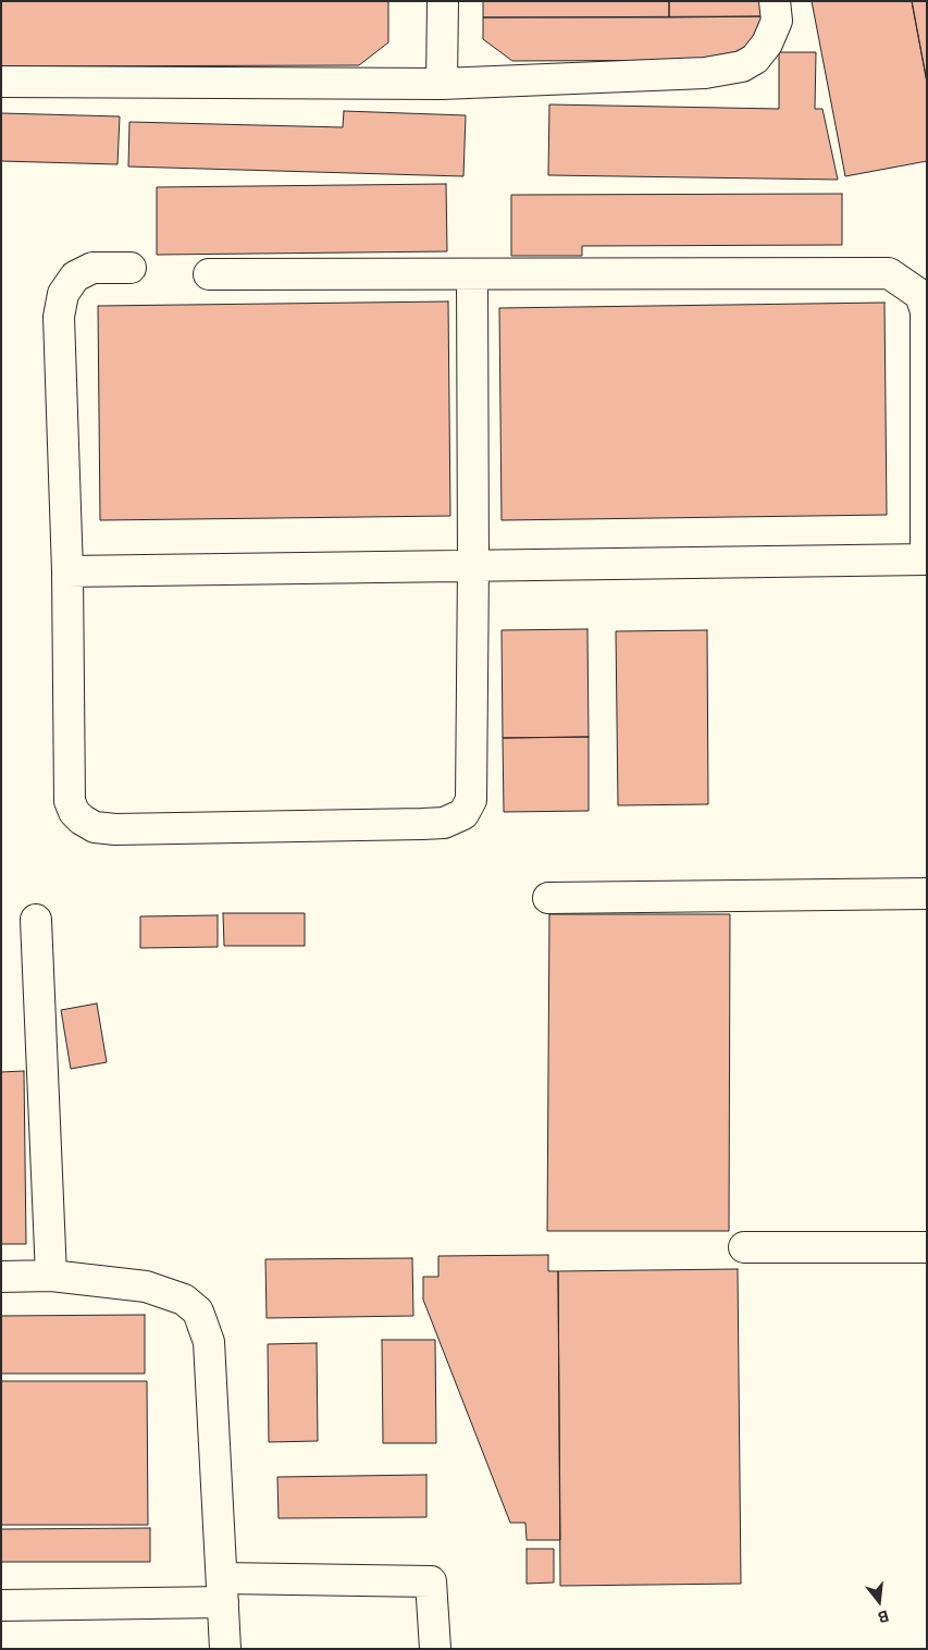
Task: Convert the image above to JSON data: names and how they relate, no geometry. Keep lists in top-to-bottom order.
{
  "north": "bottom"
}
